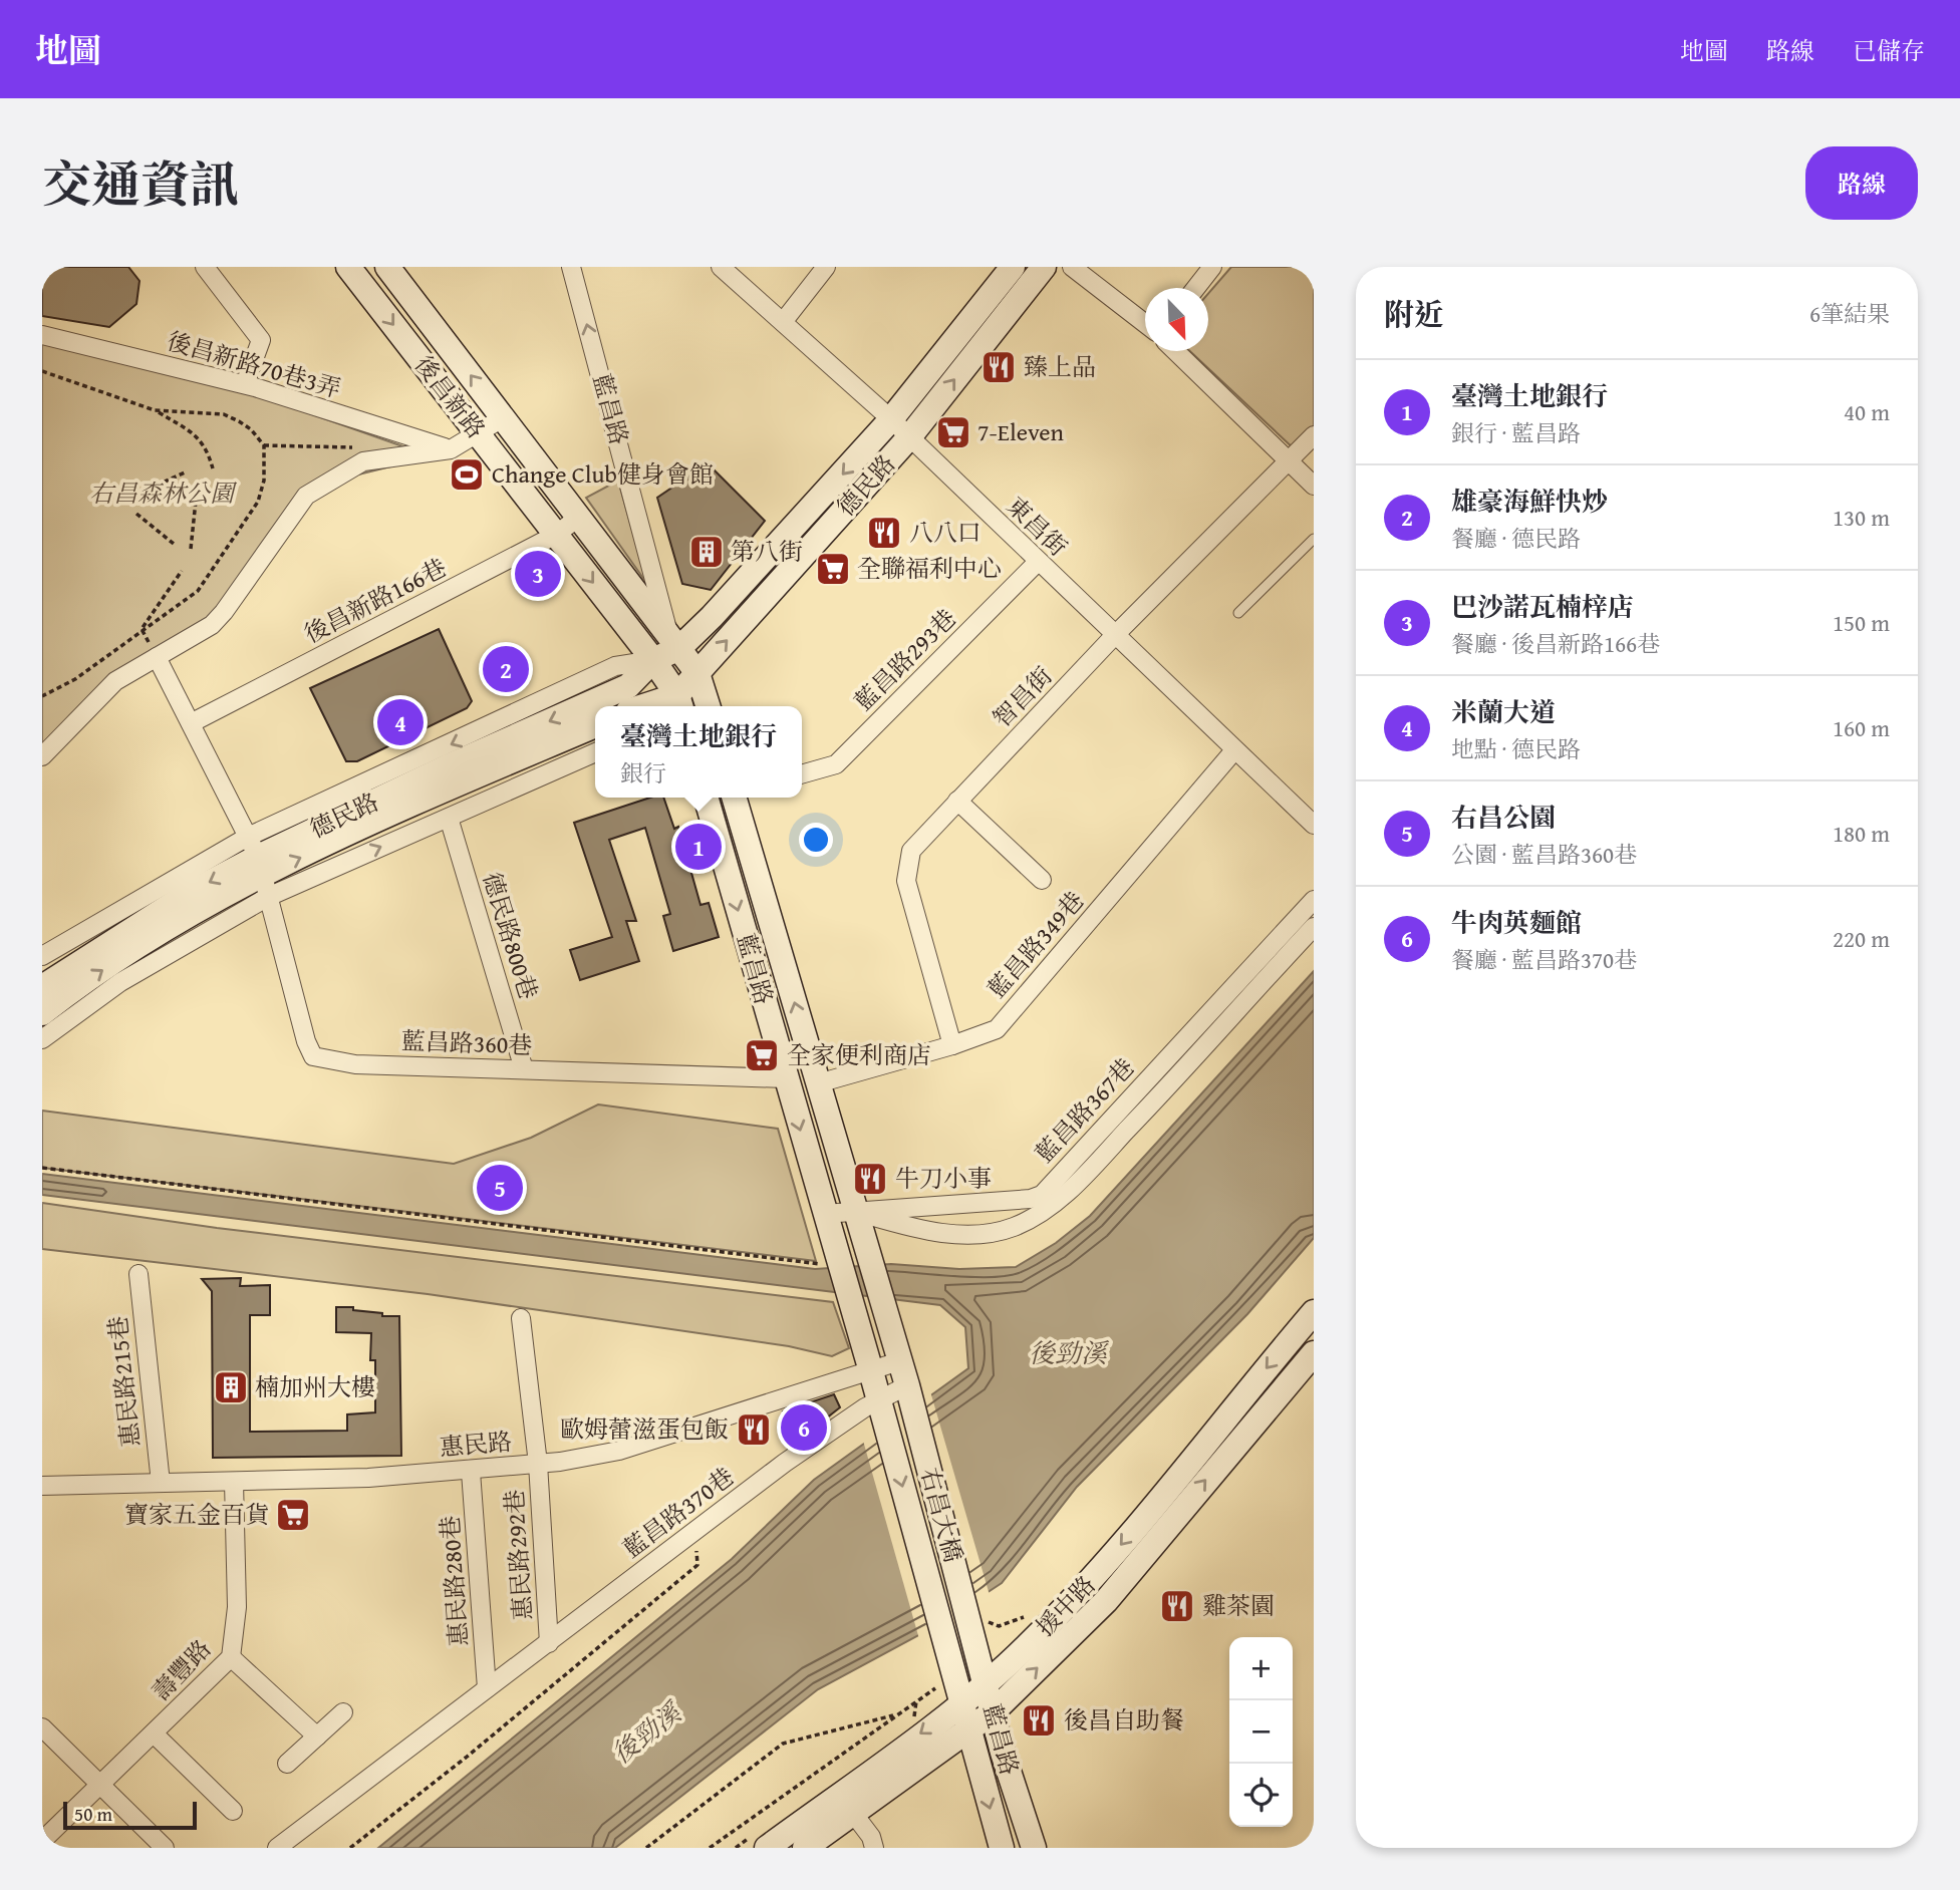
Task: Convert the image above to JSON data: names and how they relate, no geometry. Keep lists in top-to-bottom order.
{
  "streets": {
    "street": [
      "後昌新路70巷3弄",
      "後昌新路",
      "藍昌路",
      "德民路",
      "東昌街",
      "後昌新路166巷",
      "藍昌路293巷",
      "智昌街",
      "德民路800巷",
      "藍昌路349巷",
      "藍昌路360巷",
      "藍昌路367巷",
      "惠民路215巷",
      "惠民路",
      "藍昌路370巷",
      "右昌大橋",
      "惠民路292巷",
      "惠民路280巷",
      "援中路",
      "壽豐路"
    ]
  },
  "crossings": [
    ["後昌新路", "藍昌路"],
    ["後昌新路", "德民路"],
    ["後昌新路", "後昌新路166巷"],
    ["藍昌路", "德民路"],
    ["藍昌路", "藍昌路349巷"],
    ["藍昌路", "藍昌路360巷"],
    ["藍昌路", "藍昌路367巷"],
    ["藍昌路", "惠民路"],
    ["藍昌路", "右昌大橋"],
    ["藍昌路", "援中路"],
    ["德民路", "東昌街"],
    ["德民路", "德民路800巷"],
    ["德民路", "藍昌路360巷"],
    ["東昌街", "藍昌路293巷"],
    ["東昌街", "智昌街"],
    ["東昌街", "藍昌路349巷"],
    ["智昌街", "藍昌路349巷"],
    ["德民路800巷", "藍昌路360巷"],
    ["惠民路215巷", "惠民路"],
    ["惠民路", "惠民路292巷"],
    ["惠民路", "惠民路280巷"],
    ["惠民路", "壽豐路"],
    ["藍昌路370巷", "右昌大橋"],
    ["藍昌路370巷", "惠民路292巷"],
    ["藍昌路370巷", "惠民路280巷"]
  ],
  "water": ["後勁溪"],
  "parks": ["右昌森林公園"],
  "places": {
    "restaurant": [
      "臻上品",
      "八八口",
      "牛刀小事",
      "歐姆蕾滋蛋包飯",
      "雞茶園",
      "後昌自助餐"
    ],
    "supermarket": [
      "7-Eleven",
      "全聯福利中心",
      "全家便利商店",
      "寶家五金百貨"
    ],
    "sports": ["Change Club健身會館"],
    "building": ["第八街", "楠加州大樓"]
  },
  "scale_bar": "50 m",
  "north": "bottom right",
  "page": {
    "header": "地圖",
    "nav": ["地圖", "路線", "已儲存"],
    "title": "交通資訊",
    "buttons": "路線",
    "heading": ["附近", "6筆結果"],
    "list": [
      {
        "mark": "1",
        "name": "臺灣土地銀行",
        "note": "銀行 · 藍昌路",
        "value": "40 m"
      },
      {
        "mark": "2",
        "name": "雄豪海鮮快炒",
        "note": "餐廳 · 德民路",
        "value": "130 m"
      },
      {
        "mark": "3",
        "name": "巴沙諾瓦楠梓店",
        "note": "餐廳 · 後昌新路166巷",
        "value": "150 m"
      },
      {
        "mark": "4",
        "name": "米蘭大道",
        "note": "地點 · 德民路",
        "value": "160 m"
      },
      {
        "mark": "5",
        "name": "右昌公園",
        "note": "公園 · 藍昌路360巷",
        "value": "180 m"
      },
      {
        "mark": "6",
        "name": "牛肉英麵館",
        "note": "餐廳 · 藍昌路370巷",
        "value": "220 m"
      }
    ],
    "pins": [
      "3",
      "2",
      "4",
      "1",
      "5",
      "6"
    ],
    "popup": ["臺灣土地銀行", "銀行"],
    "map_buttons": ["+", "−"],
    "scale": "50 m"
  }
}
